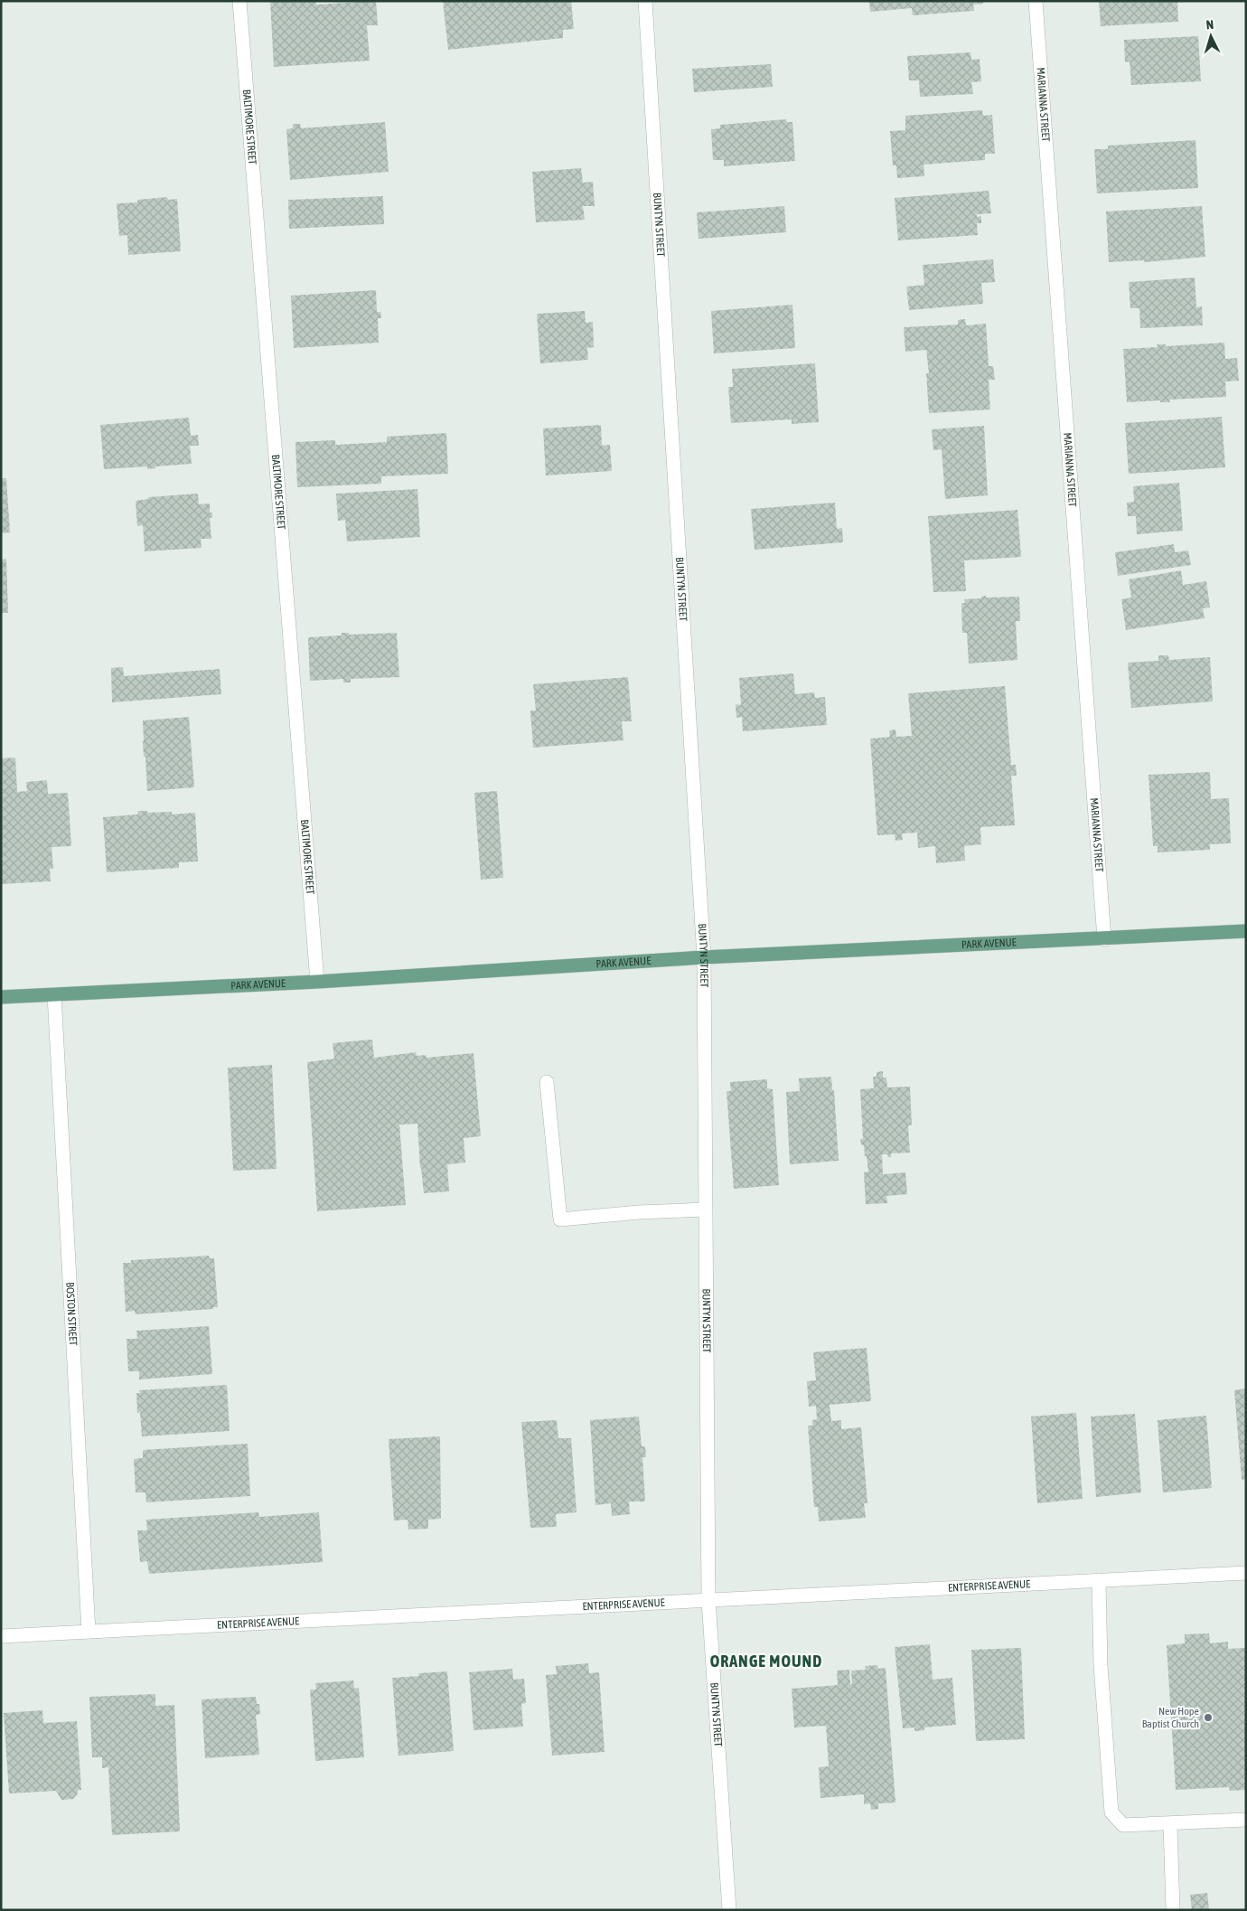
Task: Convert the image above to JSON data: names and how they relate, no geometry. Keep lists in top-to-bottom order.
{
  "streets": {
    "main road": ["PARK AVENUE"],
    "street": [
      "MARIANNA STREET",
      "BALTIMORE STREET",
      "BUNTYN STREET",
      "BOSTON STREET",
      "ENTERPRISE AVENUE"
    ]
  },
  "crossings": [
    ["MARIANNA STREET", "PARK AVENUE"],
    ["BALTIMORE STREET", "PARK AVENUE"],
    ["BUNTYN STREET", "PARK AVENUE"],
    ["BUNTYN STREET", "ENTERPRISE AVENUE"],
    ["PARK AVENUE", "BOSTON STREET"],
    ["BOSTON STREET", "ENTERPRISE AVENUE"]
  ],
  "districts": ["ORANGE MOUND"],
  "places": ["New Hope Baptist Church"],
  "north": "top"
}
